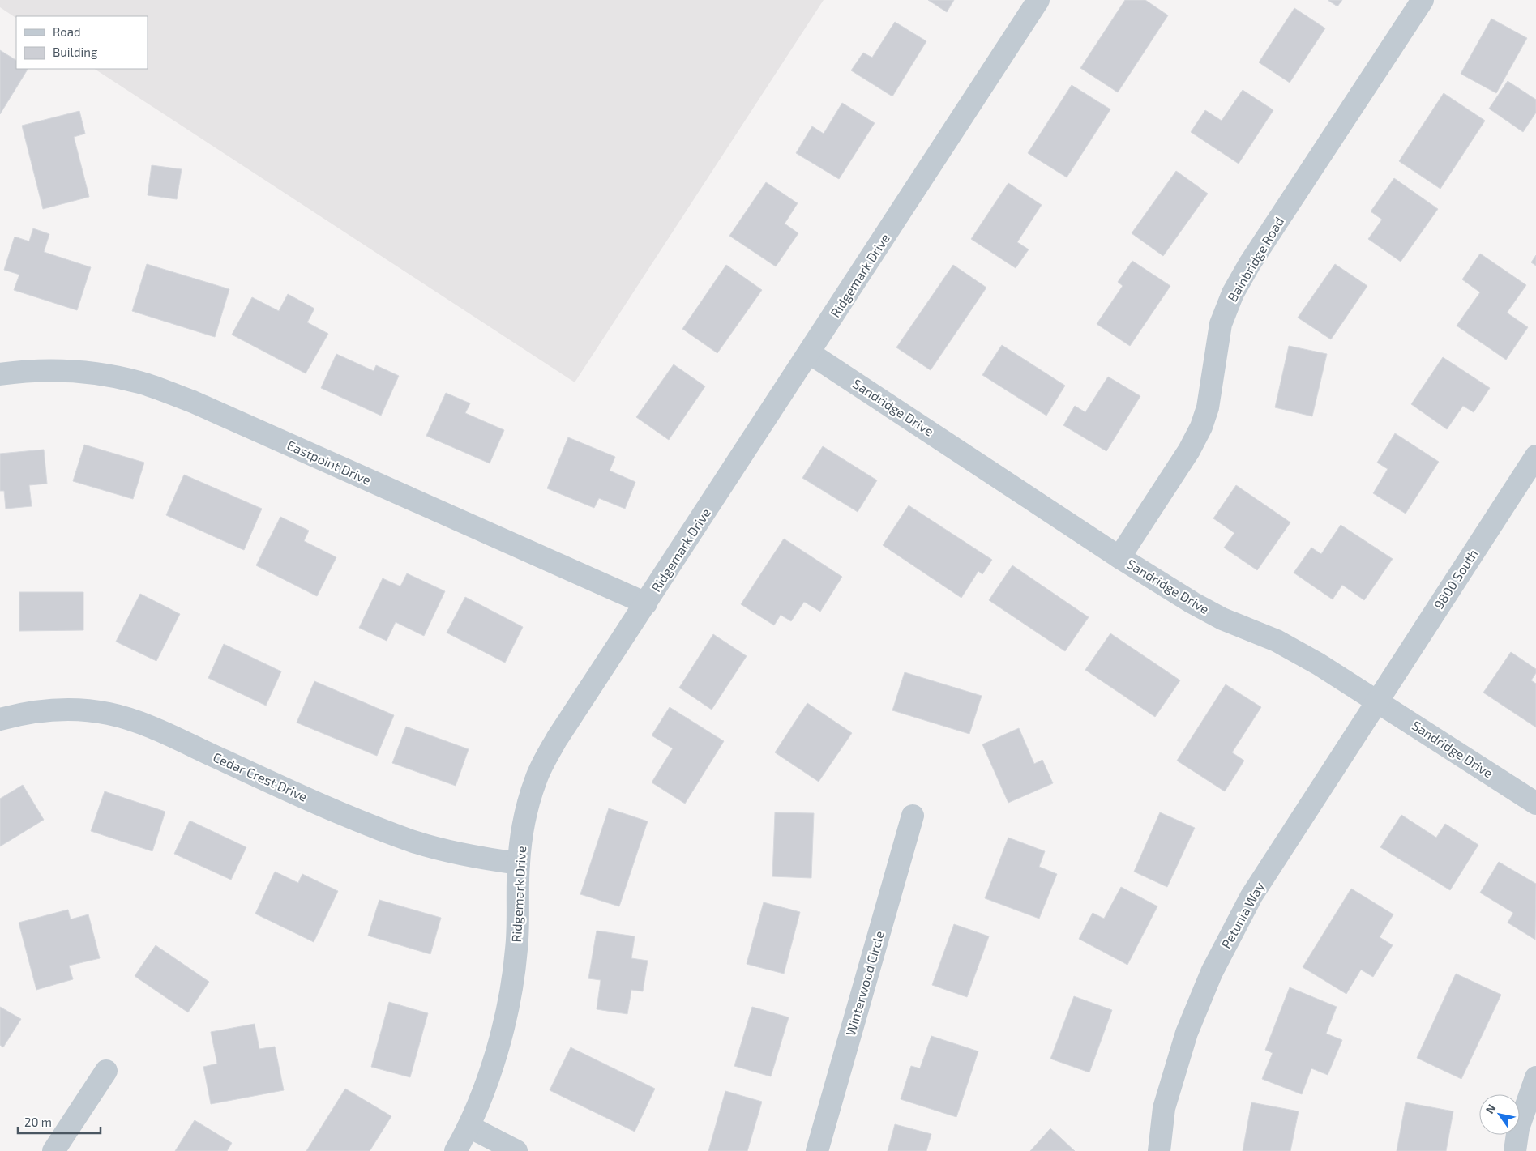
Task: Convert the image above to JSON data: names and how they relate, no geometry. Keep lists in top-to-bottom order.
{
  "streets": {
    "street": [
      "Bainbridge Road",
      "Ridgemark Drive",
      "Sandridge Drive",
      "Eastpoint Drive",
      "9800 South",
      "Cedar Crest Drive",
      "Petunia Way",
      "Winterwood Circle"
    ]
  },
  "crossings": [
    ["Bainbridge Road", "Sandridge Drive"],
    ["Ridgemark Drive", "Sandridge Drive"],
    ["Ridgemark Drive", "Eastpoint Drive"],
    ["Ridgemark Drive", "Cedar Crest Drive"],
    ["Sandridge Drive", "9800 South"],
    ["Sandridge Drive", "Petunia Way"],
    ["9800 South", "Petunia Way"]
  ],
  "legend": ["Road", "Building"],
  "scale_bar": "20 m",
  "north": "top left"
}
